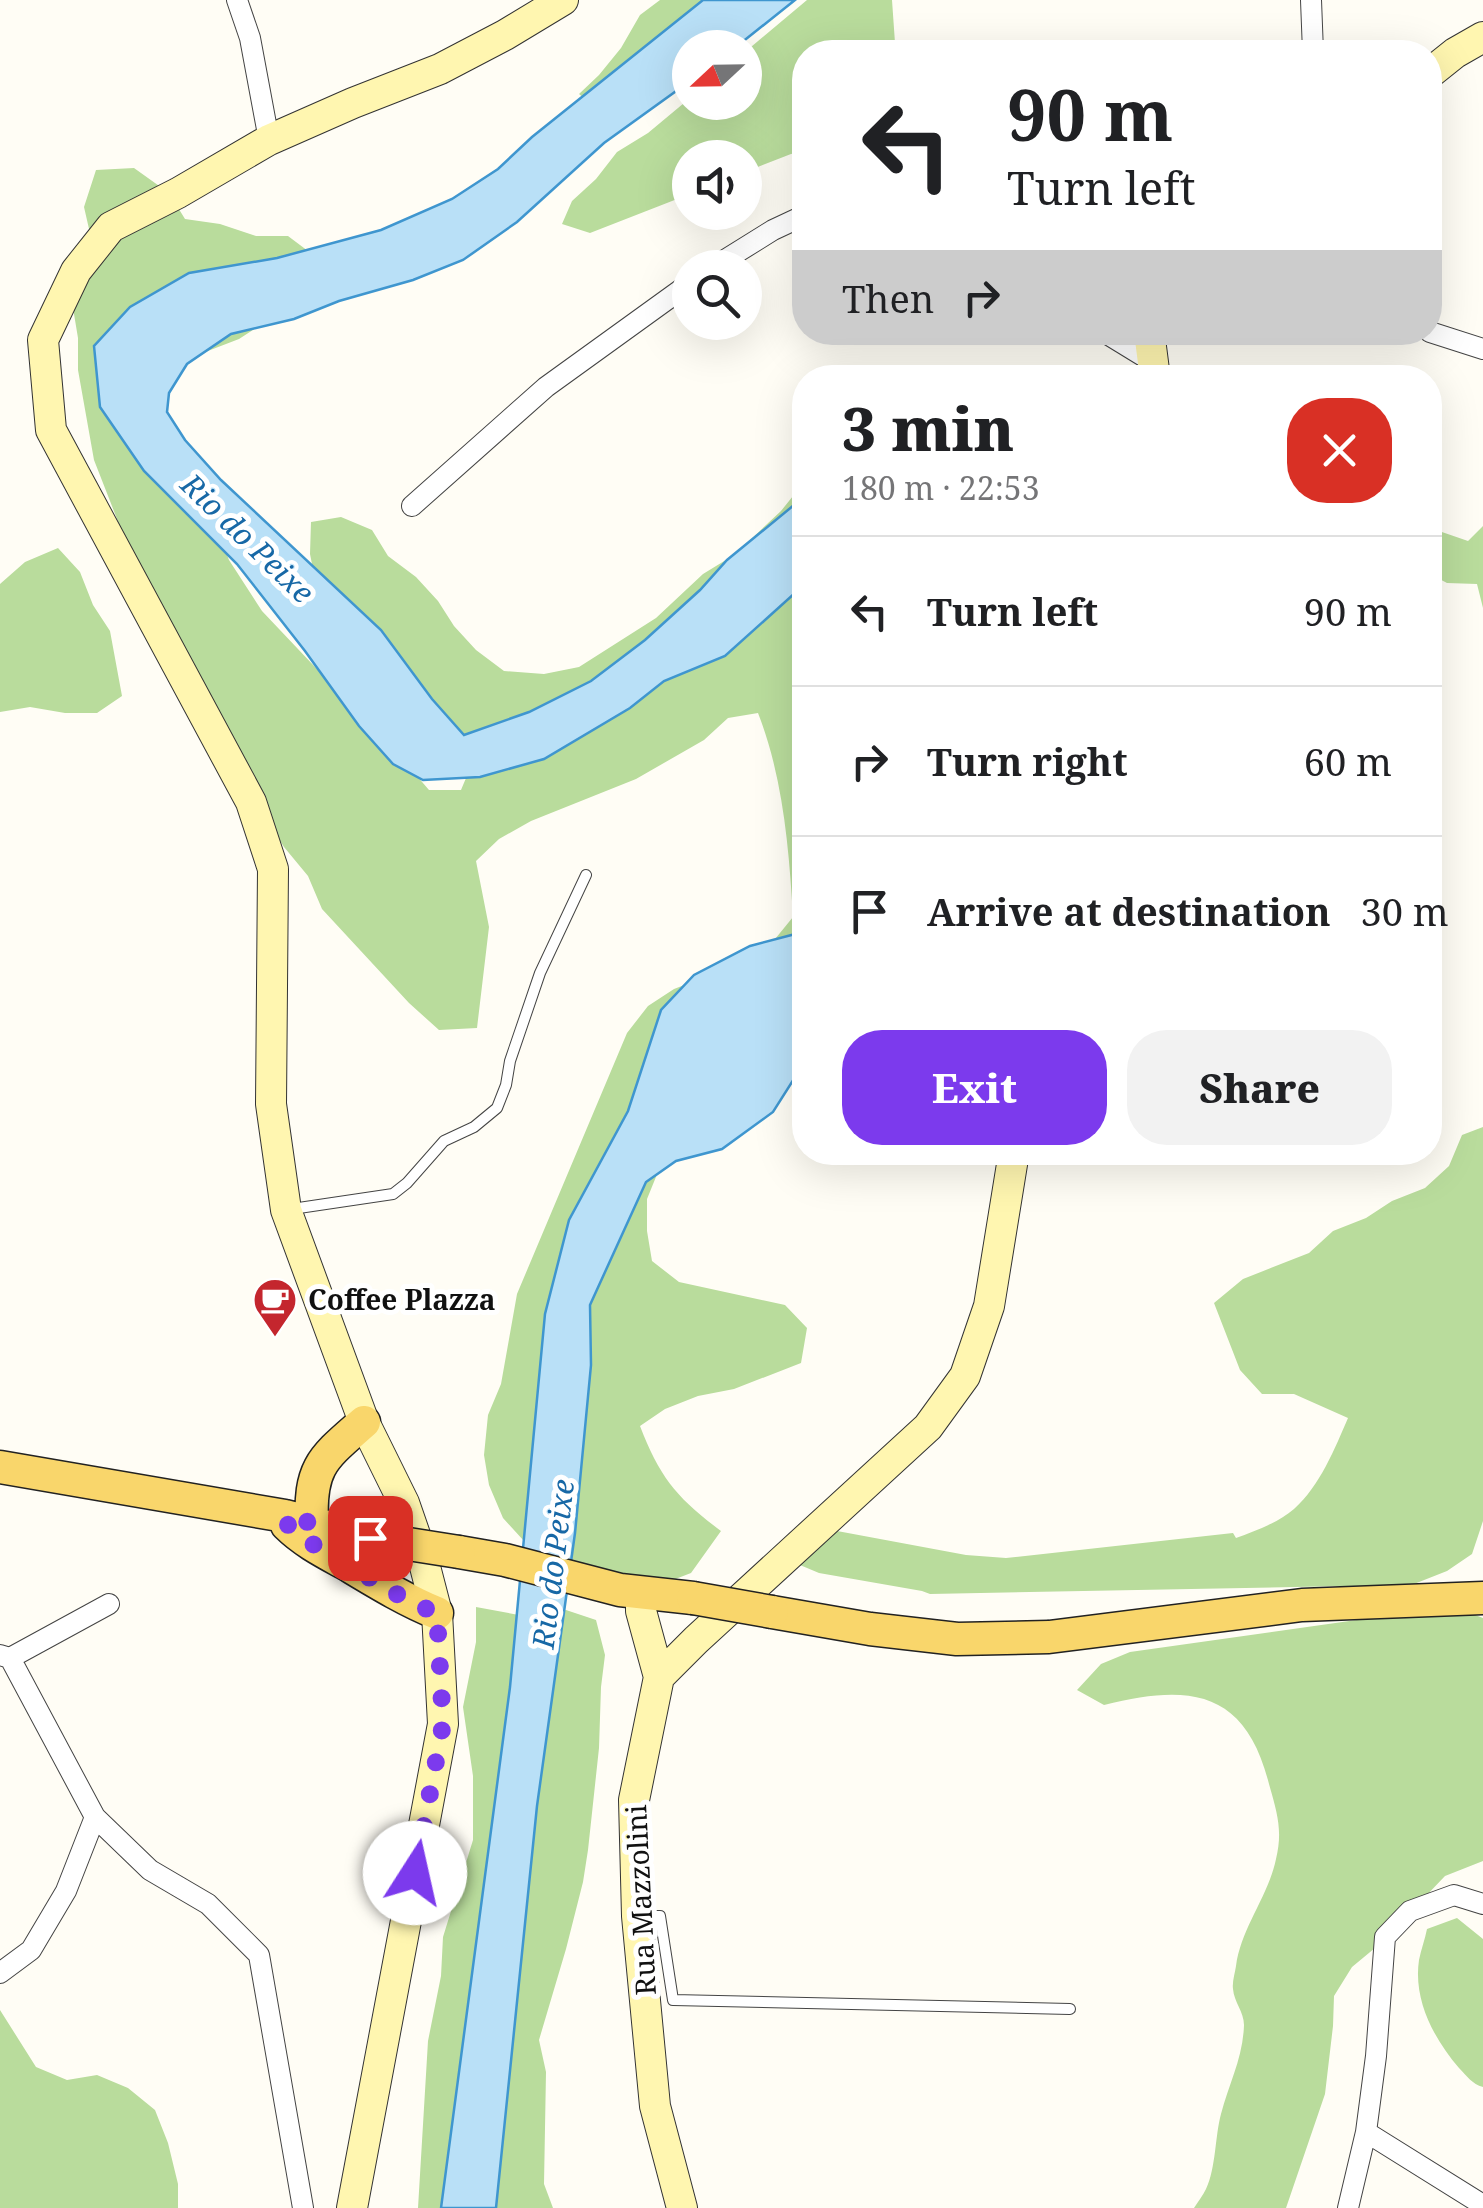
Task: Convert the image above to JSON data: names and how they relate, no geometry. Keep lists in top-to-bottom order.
{
  "streets": {
    "street": ["Rua Mazzolini"]
  },
  "water": ["Rio do Peixe"],
  "places": {
    "cafe": ["Coffee Plazza"]
  },
  "north": "left",
  "page": {
    "turn": ["90 m", "Turn left"],
    "then": "Then",
    "heading": ["3 min", "180 m · 22:53"],
    "list": [
      {
        "name": "Turn left",
        "value": "90 m"
      },
      {
        "name": "Turn right",
        "value": "60 m"
      },
      {
        "name": "Arrive at destination",
        "value": "30 m"
      }
    ],
    "buttons": ["Exit", "Share"]
  }
}
